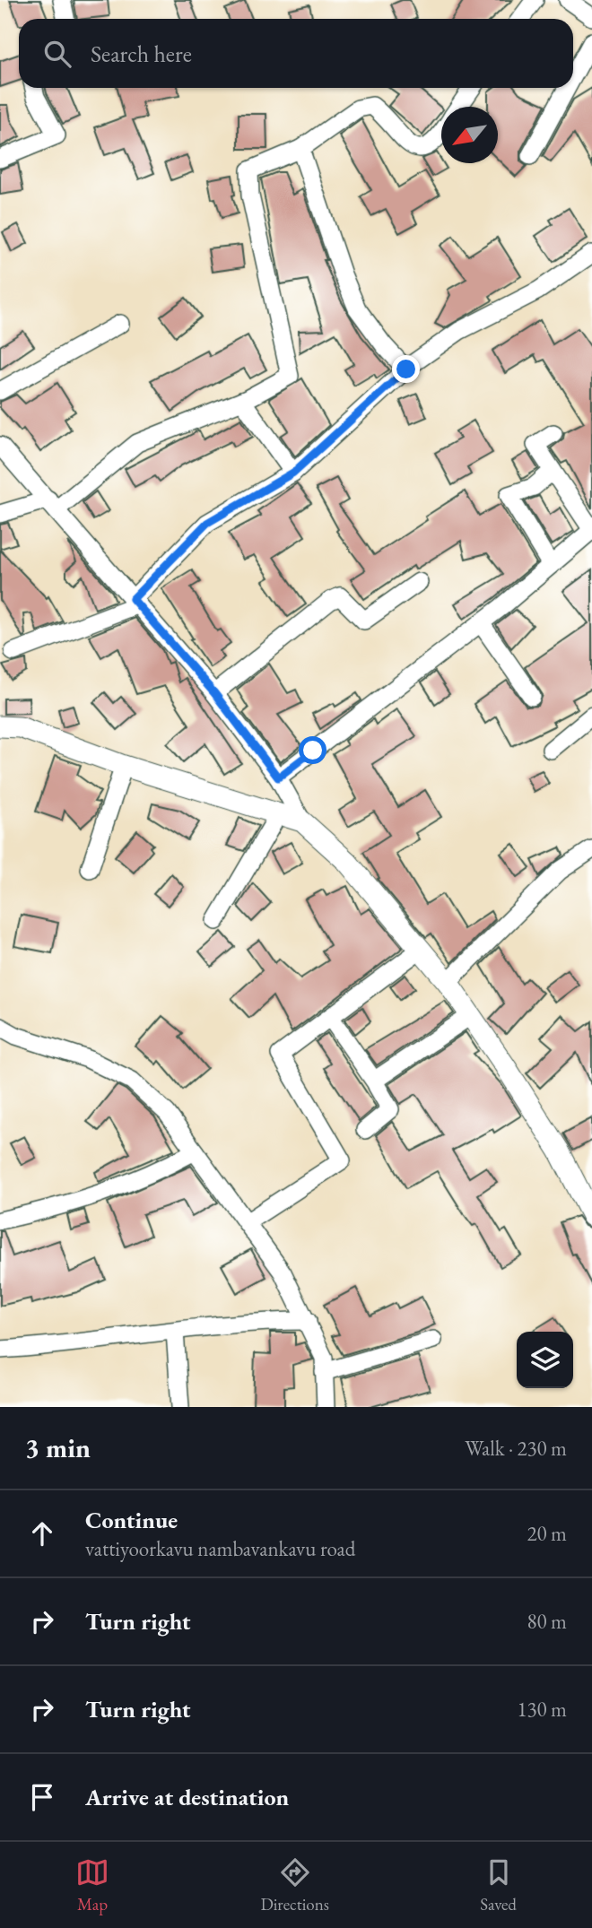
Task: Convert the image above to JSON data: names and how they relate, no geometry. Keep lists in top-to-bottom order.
{
  "north": "bottom left",
  "page": {
    "search": "Search here",
    "heading": ["3 min", "Walk · 230 m"],
    "list": [
      ["Continue", "vattiyoorkavu nambavankavu road", "20 m"],
      ["Turn right", "80 m"],
      ["Turn right", "130 m"],
      "Arrive at destination"
    ],
    "nav": ["Map", "Directions", "Saved"]
  }
}
